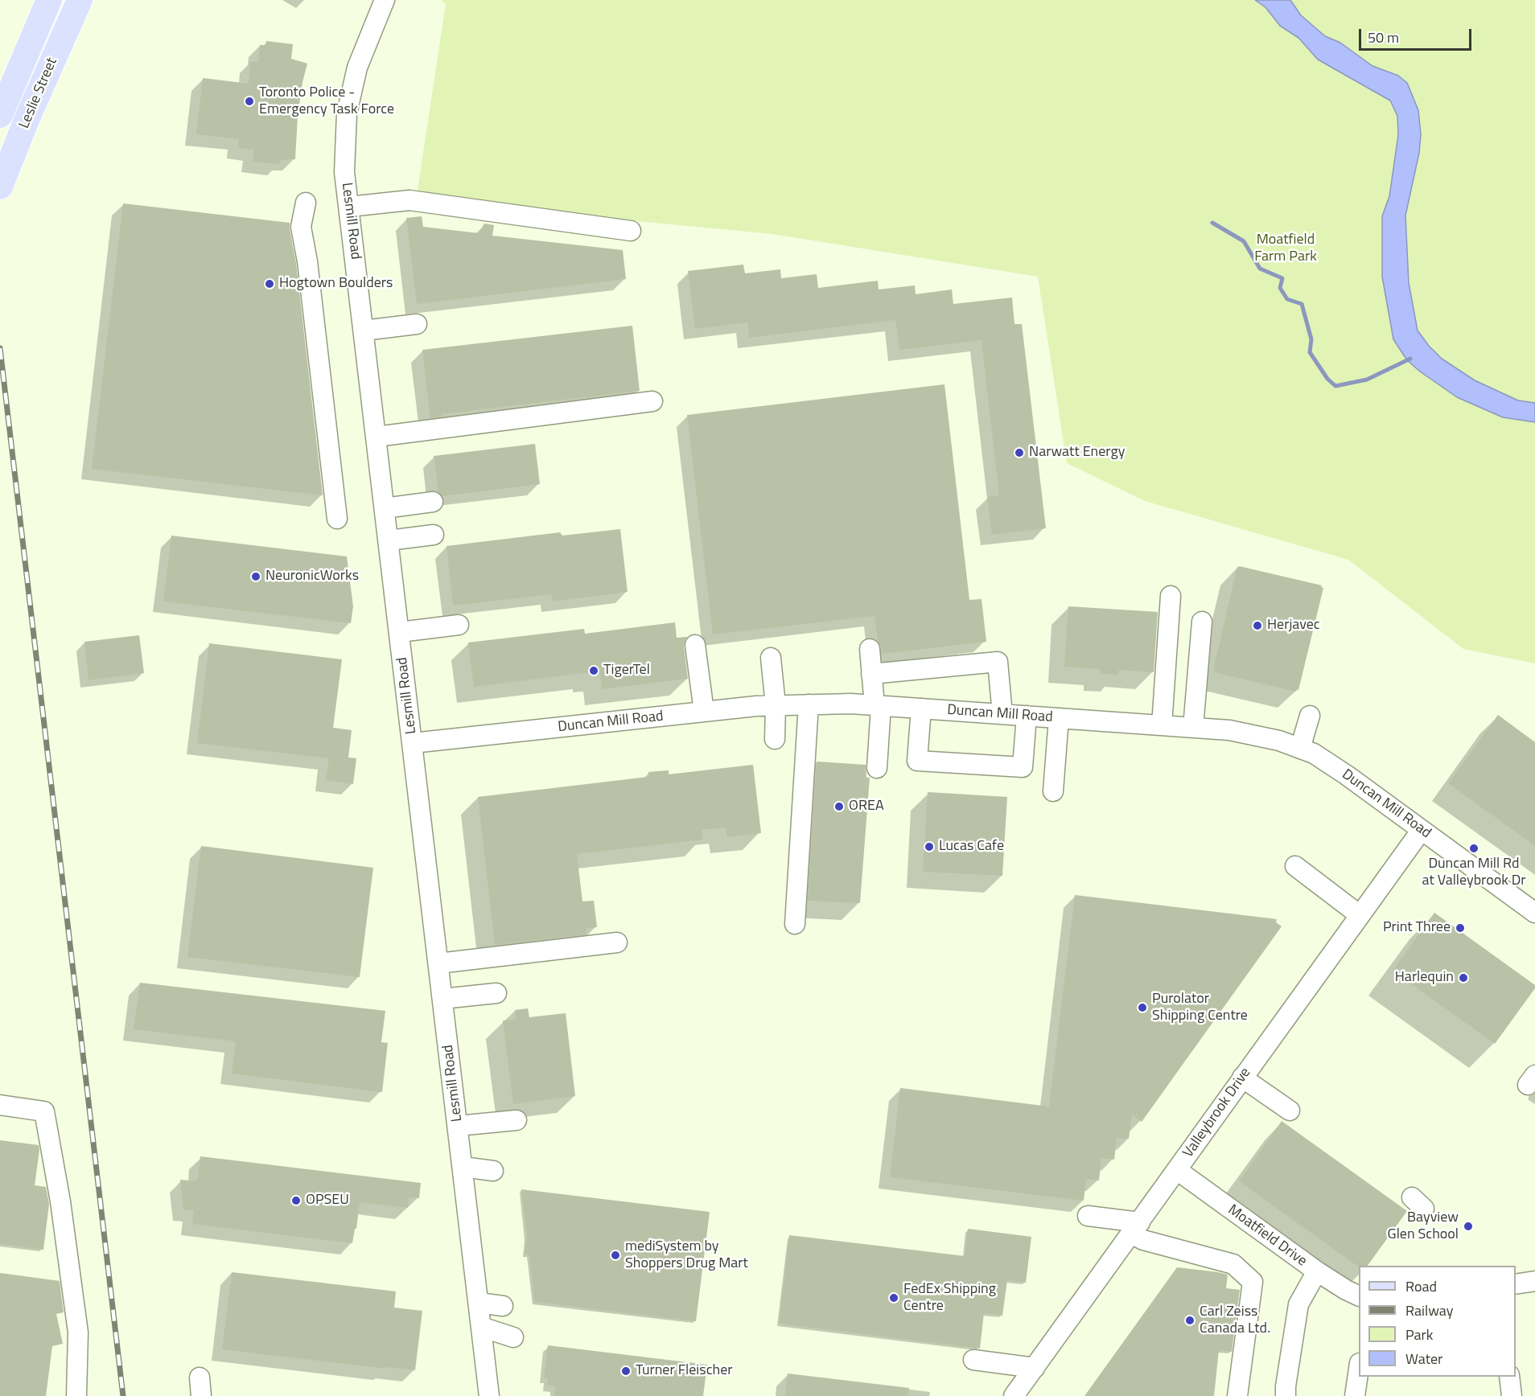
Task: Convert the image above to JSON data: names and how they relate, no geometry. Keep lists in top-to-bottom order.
{
  "streets": {
    "main road": ["Leslie Street"],
    "street": [
      "Lesmill Road",
      "Duncan Mill Road",
      "Valleybrook Drive",
      "Moatfield Drive"
    ]
  },
  "crossings": [
    ["Lesmill Road", "Duncan Mill Road"],
    ["Duncan Mill Road", "Valleybrook Drive"],
    ["Valleybrook Drive", "Moatfield Drive"]
  ],
  "parks": ["Moatfield Farm Park"],
  "places": [
    "Toronto Police - Emergency Task Force",
    "Hogtown Boulders",
    "Narwatt Energy",
    "NeuronicWorks",
    "Herjavec",
    "TigerTel",
    "OREA",
    "Lucas Cafe",
    "Duncan Mill Rd at Valleybrook Dr",
    "Print Three",
    "Harlequin",
    "Purolator Shipping Centre",
    "OPSEU",
    "Bayview Glen School",
    "mediSystem by Shoppers Drug Mart",
    "FedEx Shipping Centre",
    "Carl Zeiss Canada Ltd.",
    "Turner Fleischer"
  ],
  "legend": [
    "Road",
    "Railway",
    "Park",
    "Water"
  ],
  "scale_bar": "50 m"
}
